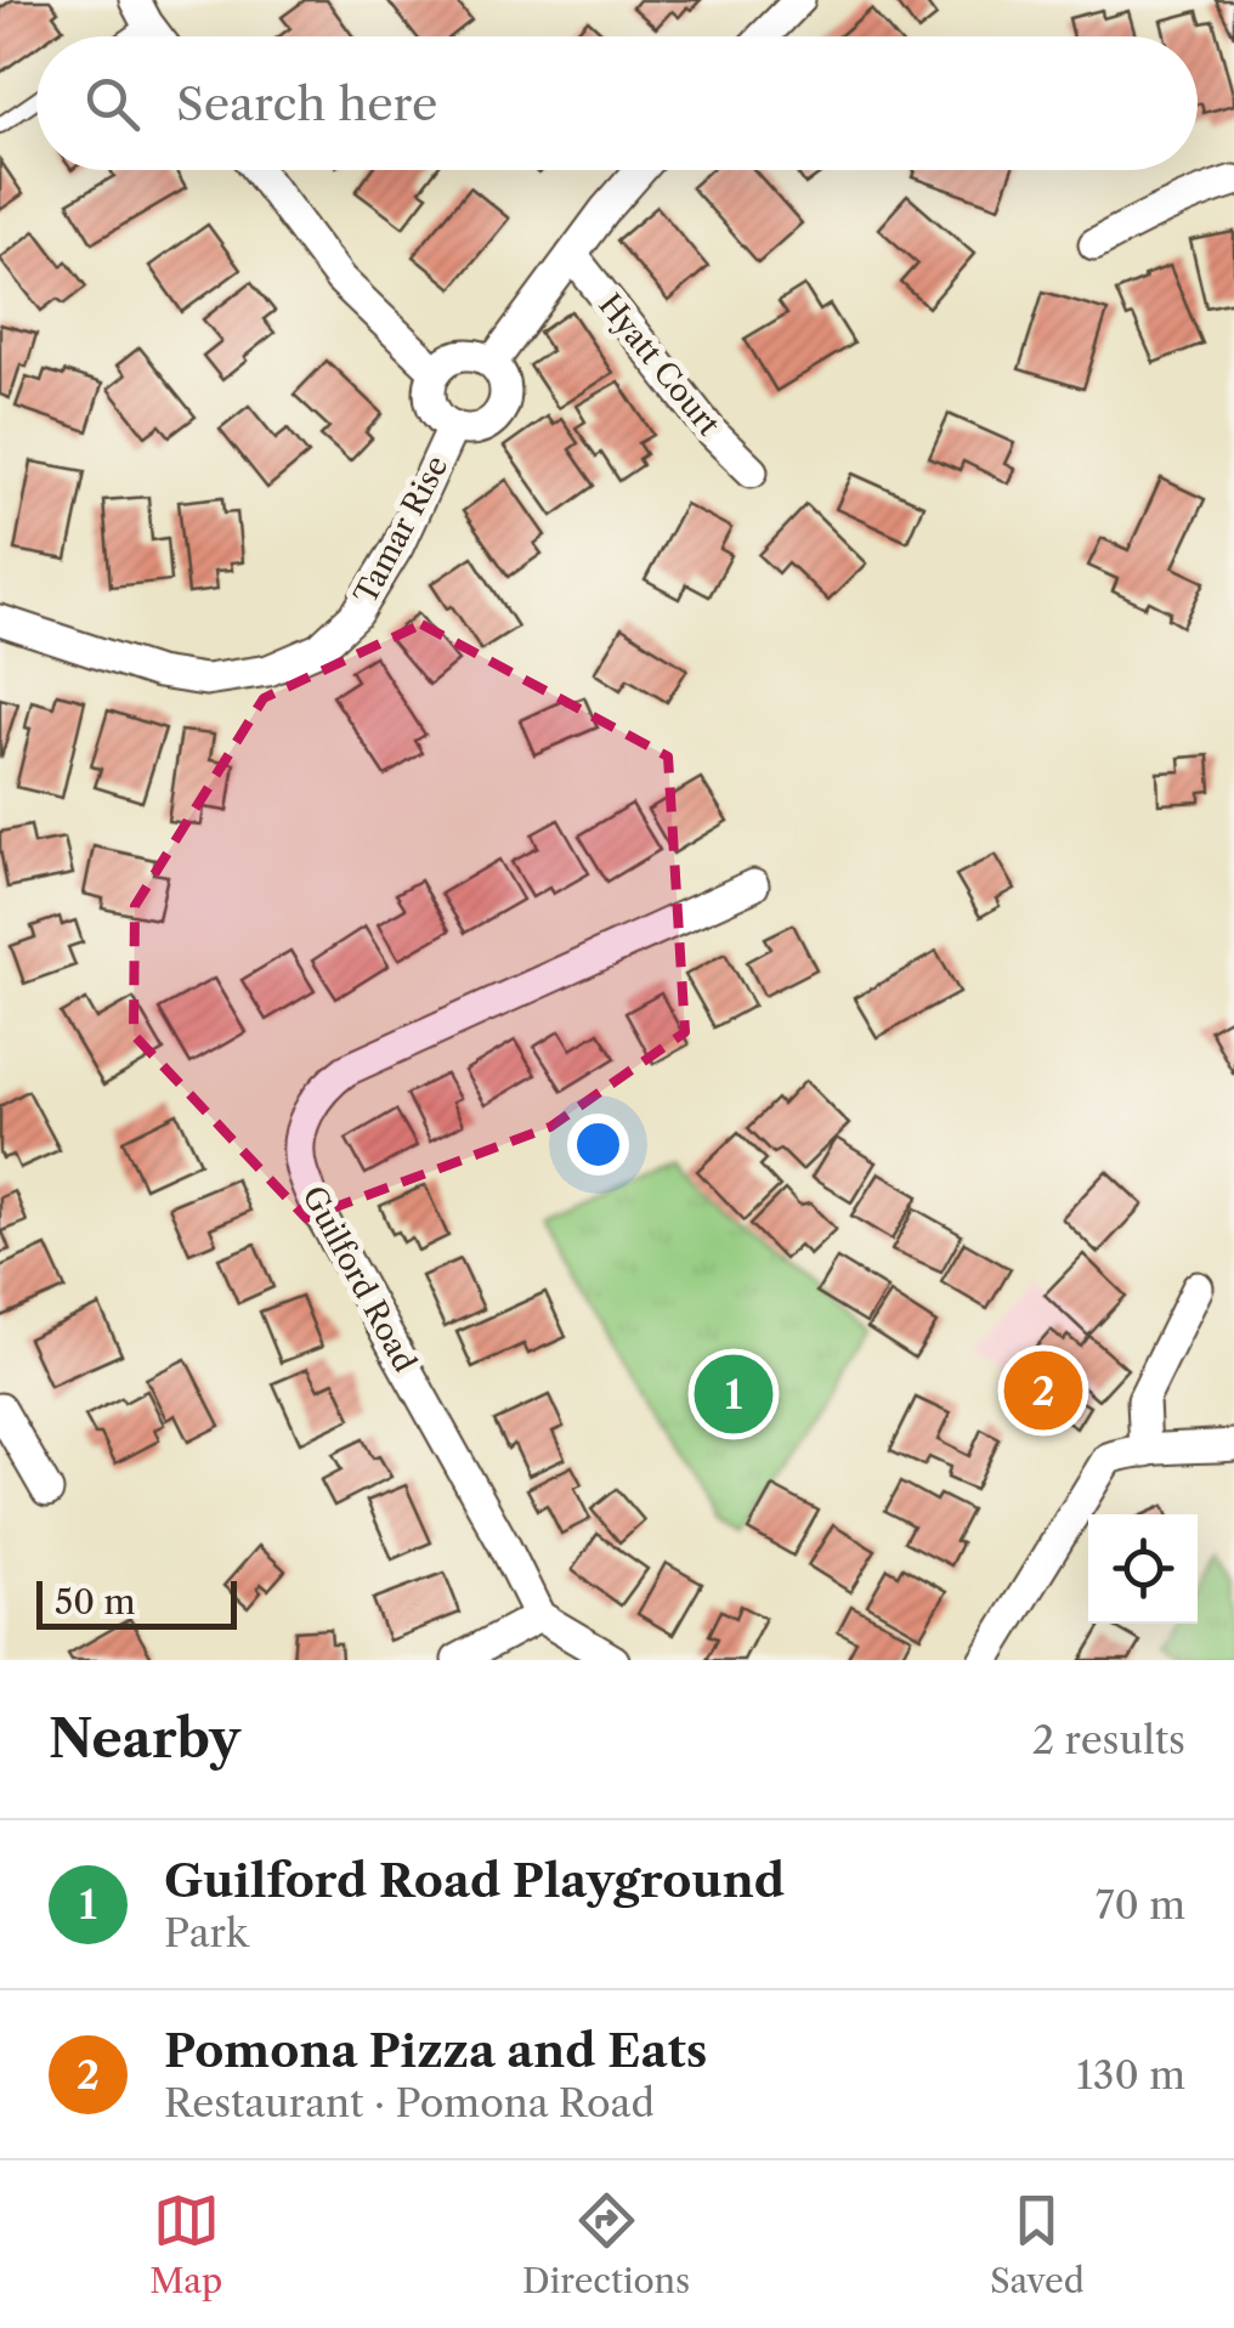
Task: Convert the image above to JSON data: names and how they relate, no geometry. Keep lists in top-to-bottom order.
{
  "streets": {
    "street": ["Hyatt Court", "Tamar Rise", "Guilford Road"]
  },
  "scale_bar": "50 m",
  "page": {
    "search": "Search here",
    "pins": ["2", "1"],
    "scale": "50 m",
    "heading": ["Nearby", "2 results"],
    "list": [
      {
        "mark": "1",
        "name": "Guilford Road Playground",
        "note": "Park",
        "value": "70 m"
      },
      {
        "mark": "2",
        "name": "Pomona Pizza and Eats",
        "note": "Restaurant · Pomona Road",
        "value": "130 m"
      }
    ],
    "nav": ["Map", "Directions", "Saved"]
  }
}
